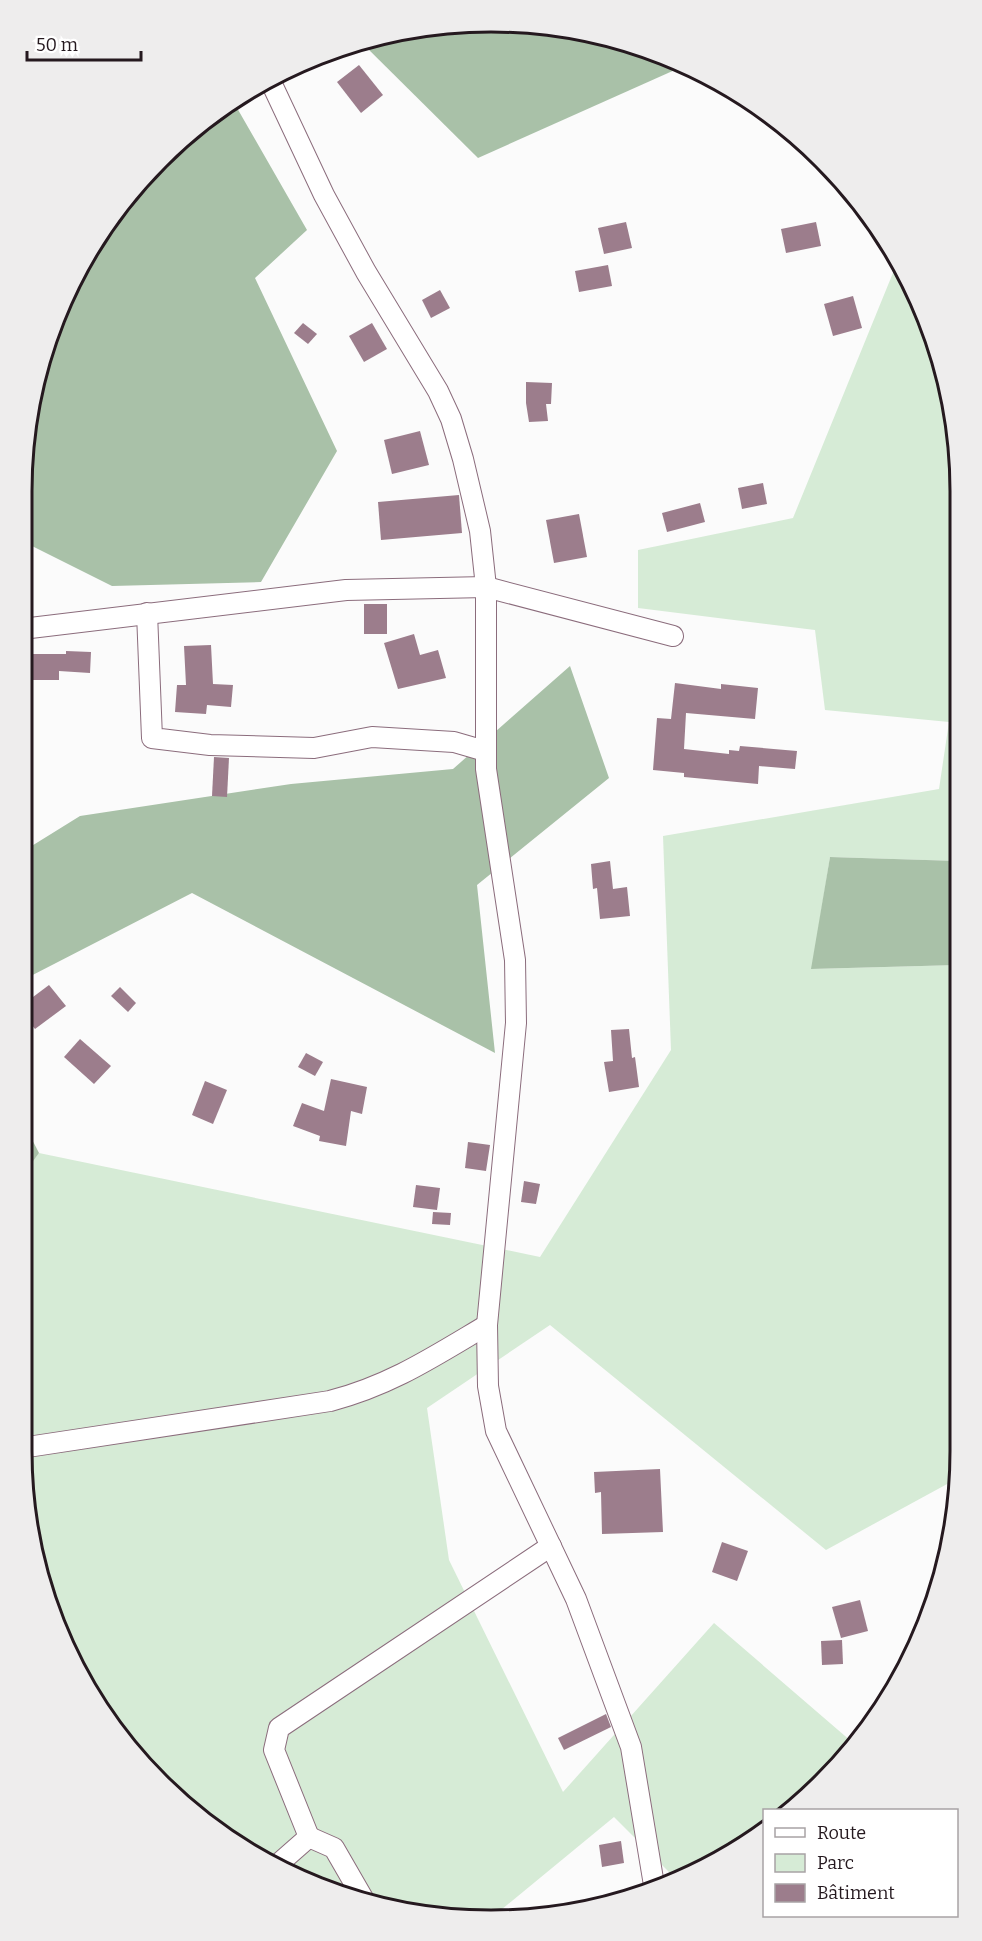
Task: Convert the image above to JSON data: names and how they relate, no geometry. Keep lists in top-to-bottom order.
{
  "legend": ["Route", "Parc", "Bâtiment"],
  "scale_bar": "50 m"
}
